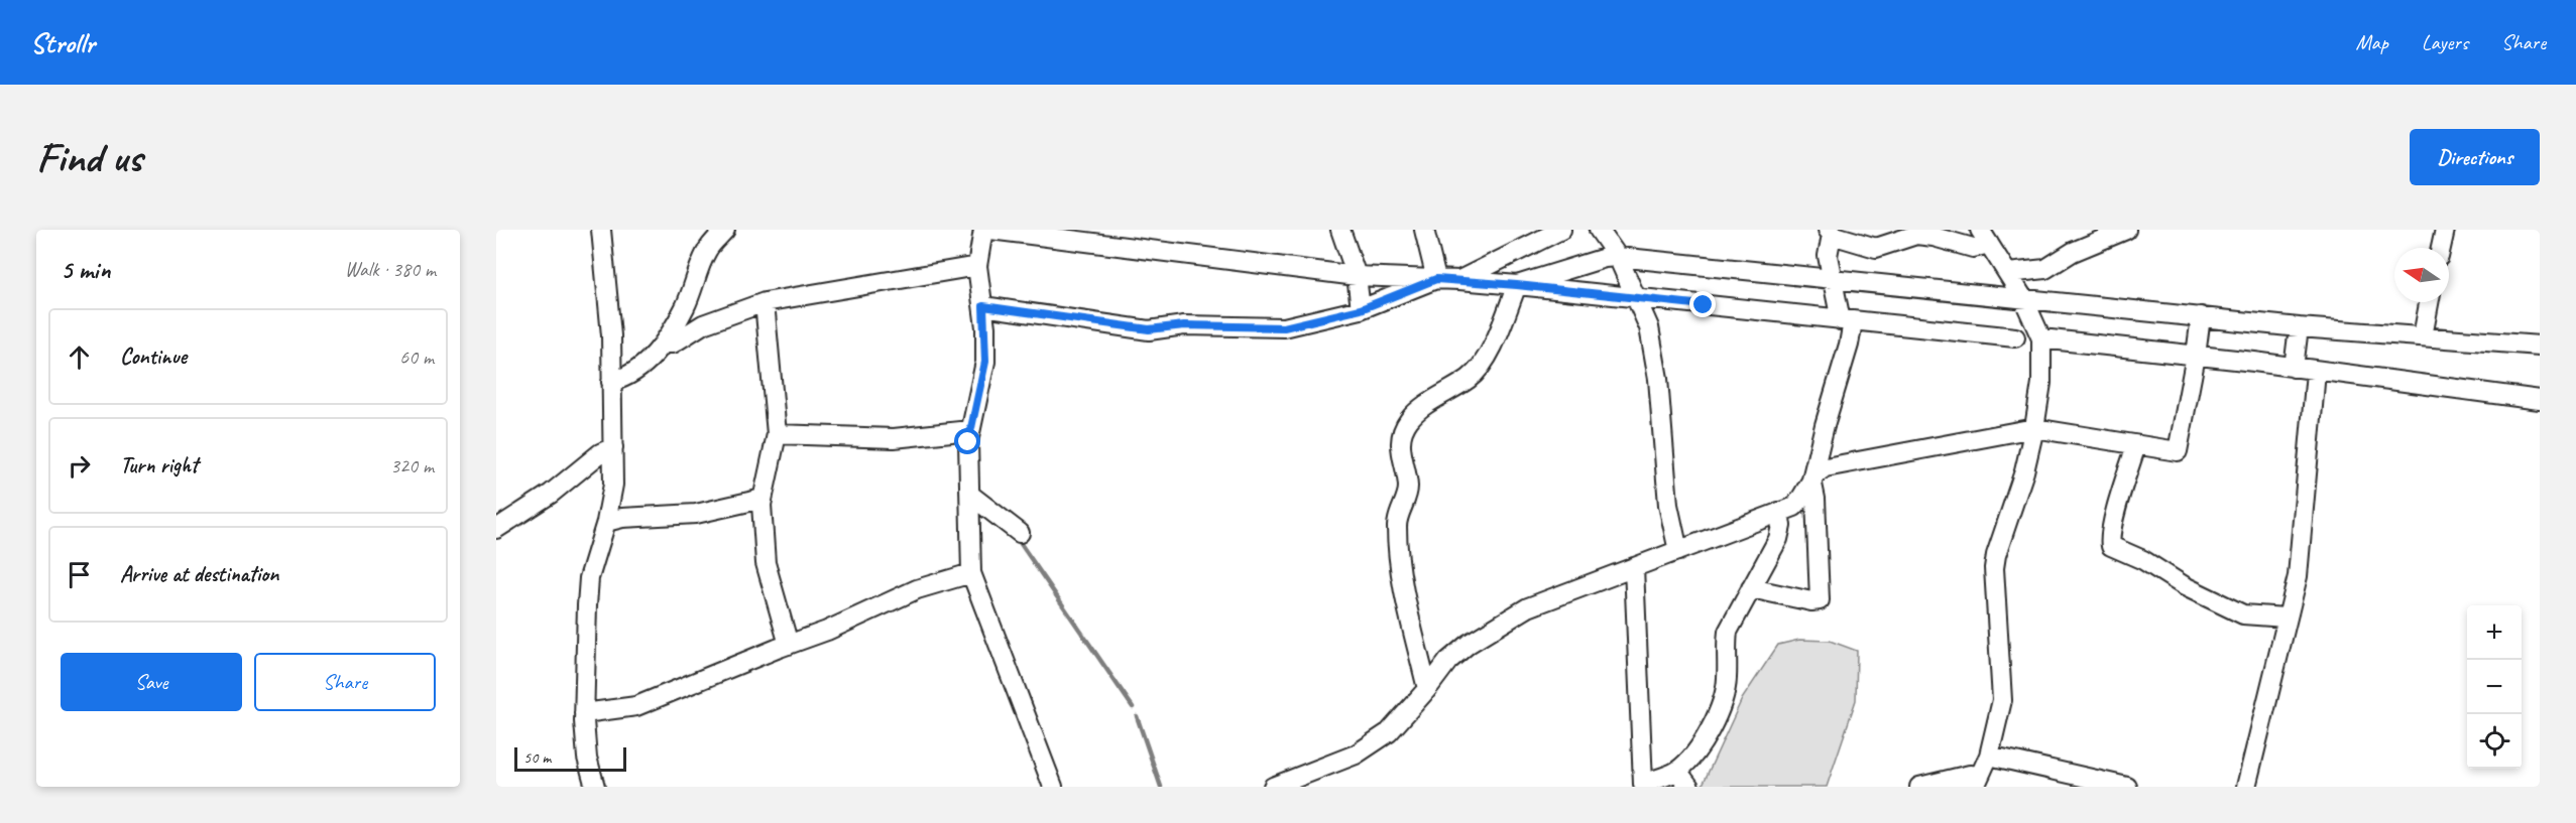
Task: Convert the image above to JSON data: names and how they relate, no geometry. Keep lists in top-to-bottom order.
{
  "scale_bar": "50 m",
  "north": "left",
  "page": {
    "header": "Strollr",
    "nav": ["Map", "Layers", "Share"],
    "buttons": [
      "Directions",
      ["Save", "Share"]
    ],
    "title": "Find us",
    "heading": ["5 min", "Walk · 380 m"],
    "list": [
      ["Continue", "60 m"],
      ["Turn right", "320 m"],
      "Arrive at destination"
    ],
    "map_buttons": ["+", "−"],
    "scale": "50 m"
  }
}
